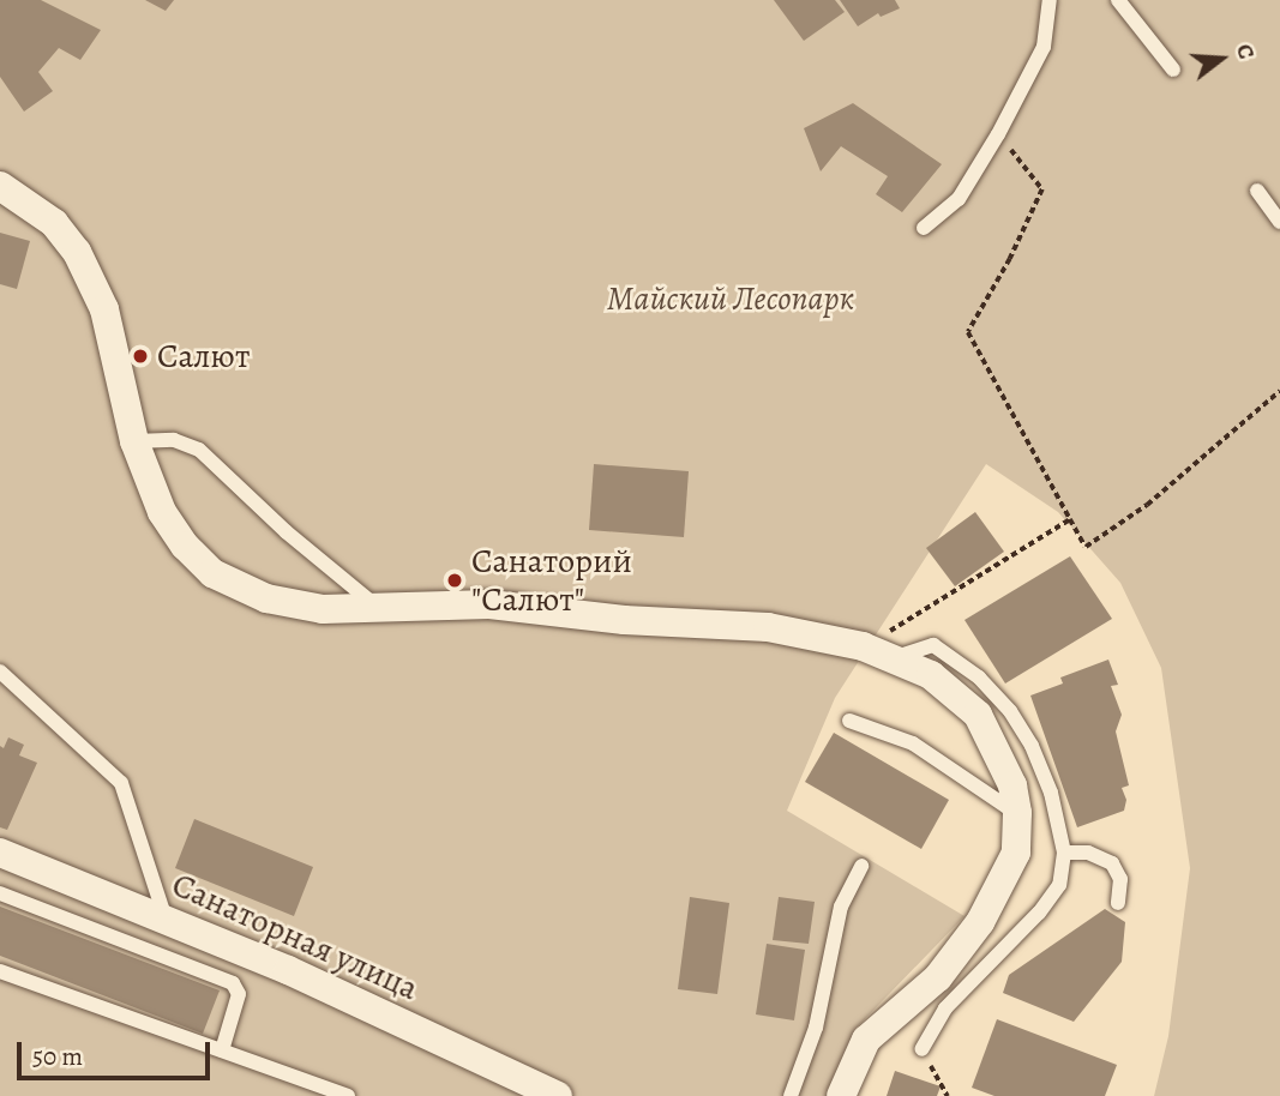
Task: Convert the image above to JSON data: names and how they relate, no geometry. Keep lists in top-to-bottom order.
{
  "streets": {
    "street": ["Санаторная улица"]
  },
  "parks": ["Майский Лесопарк"],
  "places": ["Салют", "Санаторий \"Салют\""],
  "scale_bar": "50 m",
  "north": "right"
}
